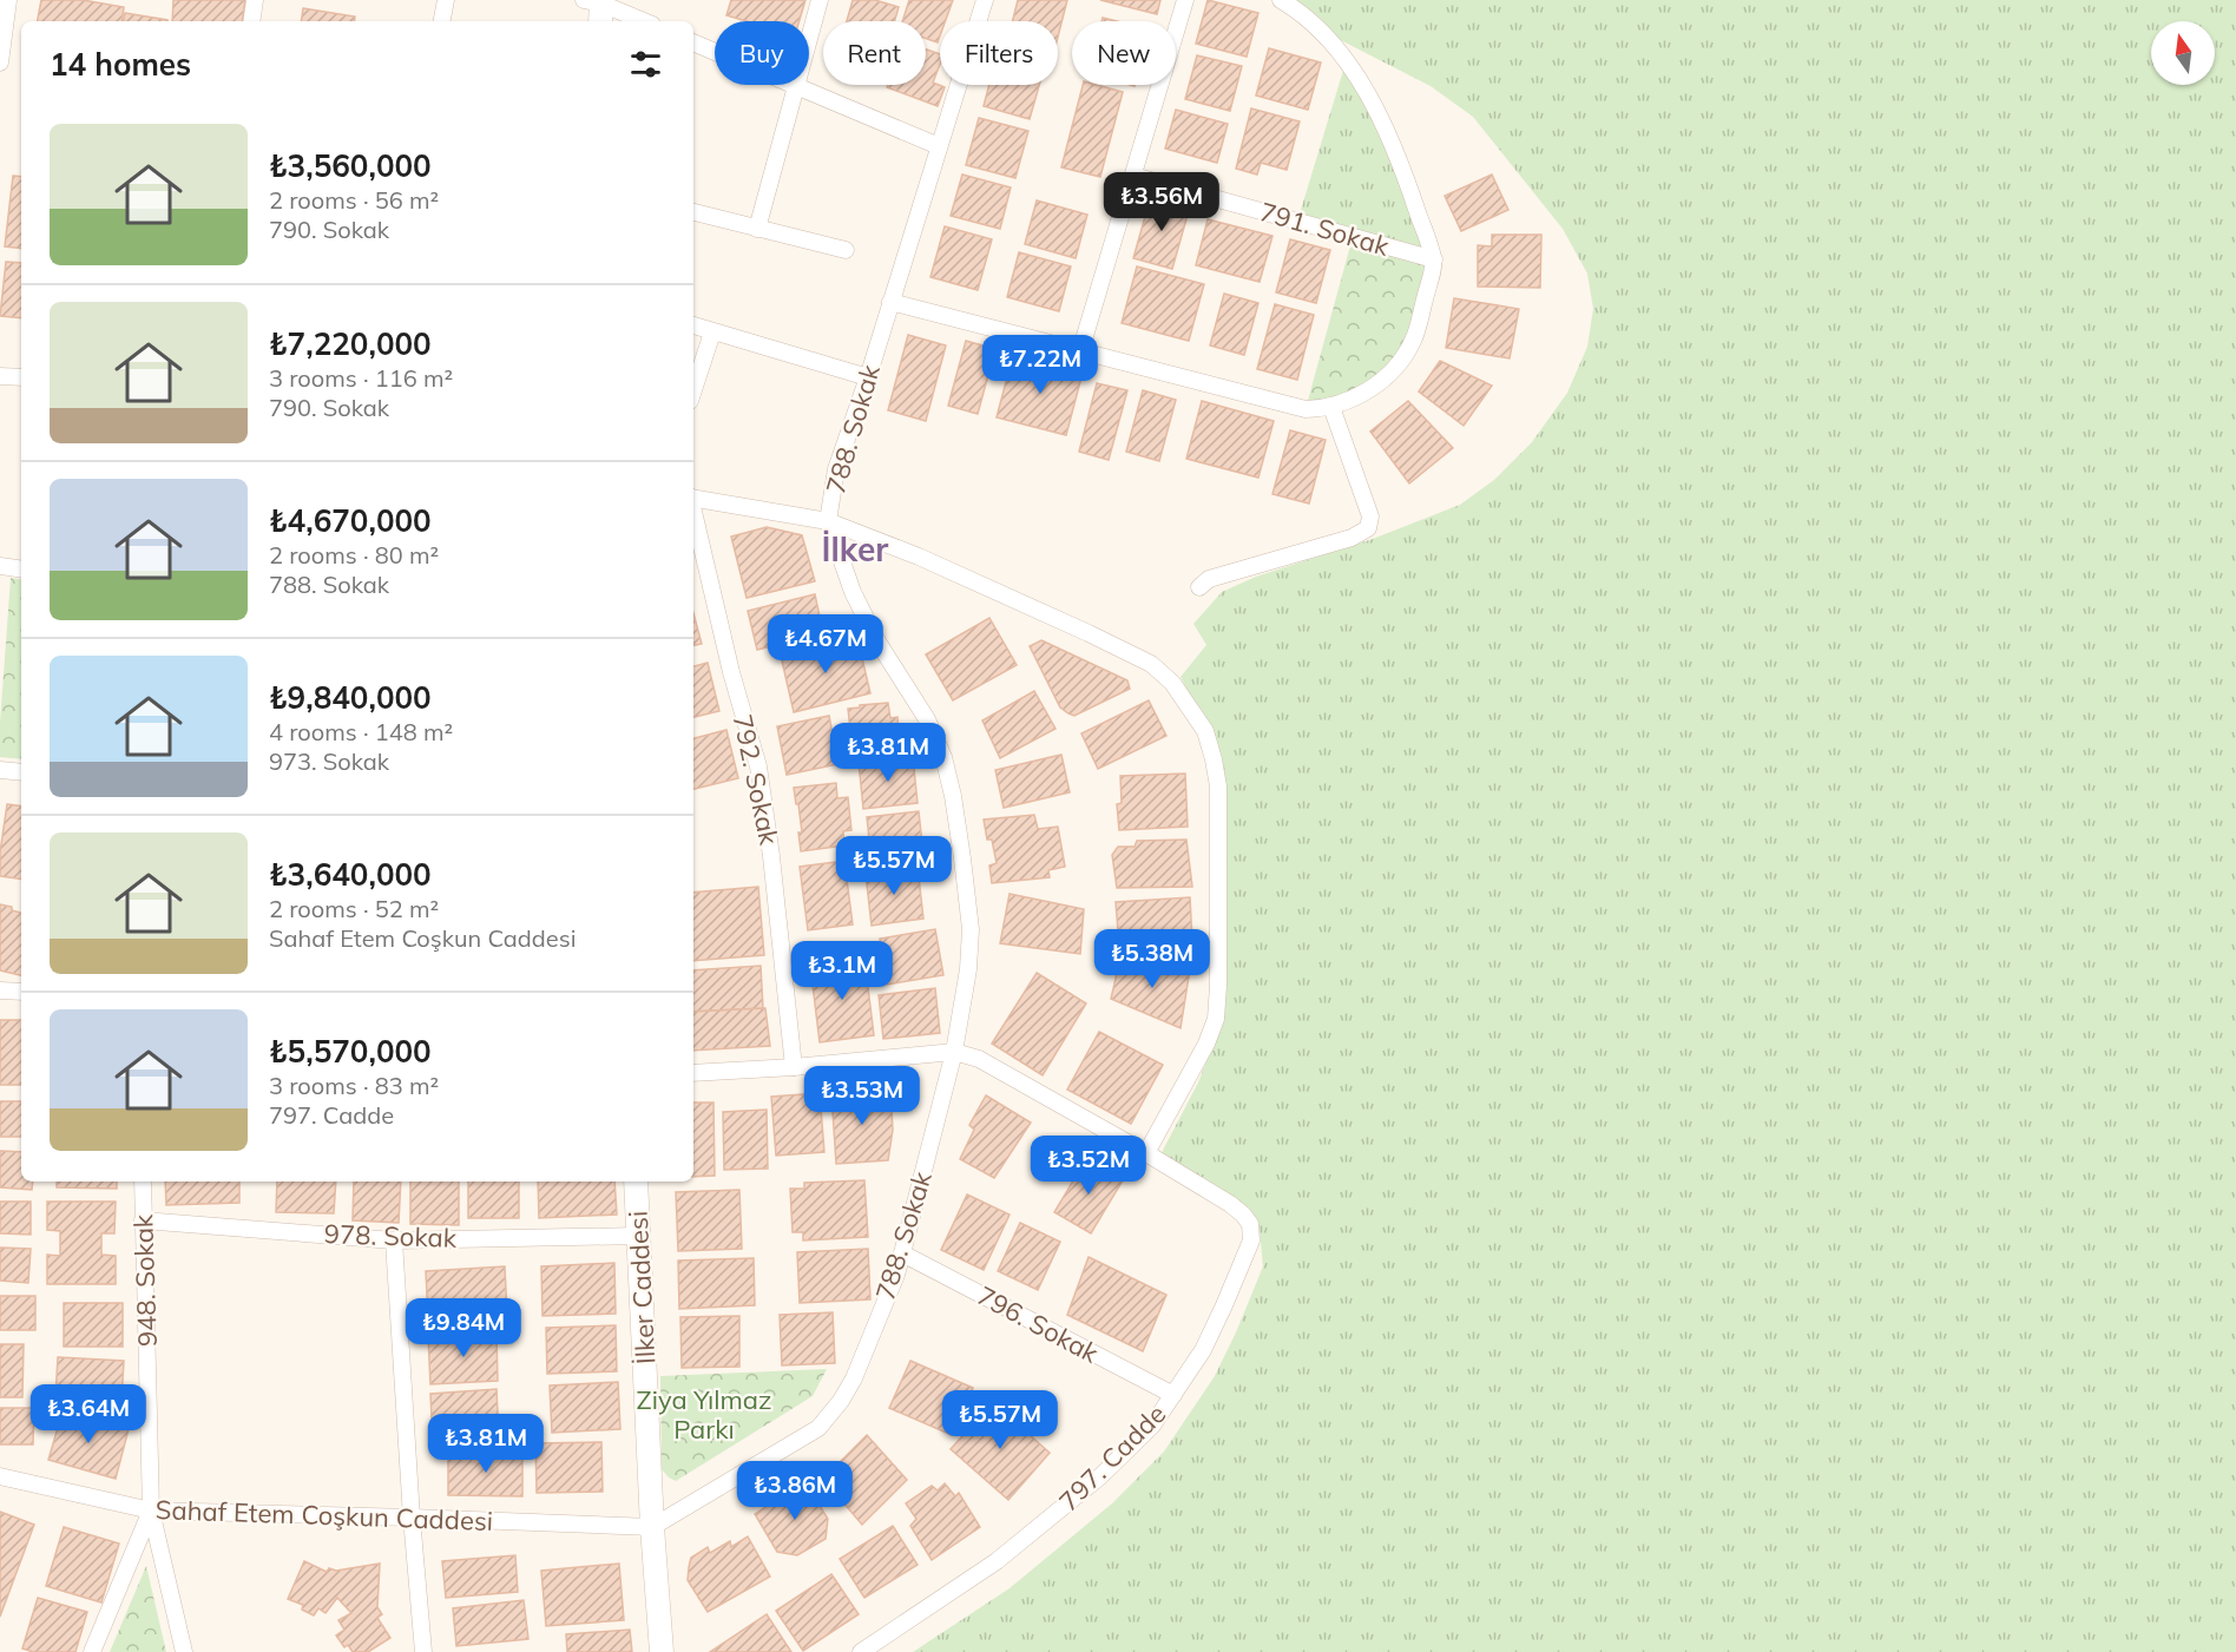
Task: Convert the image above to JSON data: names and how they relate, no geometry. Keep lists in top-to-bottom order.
{
  "streets": {
    "main road": ["İlker Caddesi"],
    "street": [
      "791. Sokak",
      "788. Sokak",
      "792. Sokak",
      "978. Sokak",
      "948. Sokak",
      "796. Sokak",
      "797. Cadde",
      "Sahaf Etem Coşkun Caddesi"
    ]
  },
  "crossings": [
    ["788. Sokak", "İlker Caddesi"],
    ["788. Sokak", "796. Sokak"],
    ["788. Sokak", "Sahaf Etem Coşkun Caddesi"],
    ["978. Sokak", "948. Sokak"],
    ["978. Sokak", "İlker Caddesi"],
    ["948. Sokak", "Sahaf Etem Coşkun Caddesi"],
    ["İlker Caddesi", "Sahaf Etem Coşkun Caddesi"],
    ["796. Sokak", "797. Cadde"]
  ],
  "districts": ["İlker"],
  "parks": ["Ziya Yılmaz Parkı"],
  "north": "top",
  "page": {
    "chip": [
      "Buy",
      "Rent",
      "Filters",
      "New"
    ],
    "heading": "14 homes",
    "list": [
      {
        "name": "₺3,560,000",
        "note": "2 rooms · 56 m² · 790. Sokak"
      },
      {
        "name": "₺7,220,000",
        "note": "3 rooms · 116 m² · 790. Sokak"
      },
      {
        "name": "₺4,670,000",
        "note": "2 rooms · 80 m² · 788. Sokak"
      },
      {
        "name": "₺9,840,000",
        "note": "4 rooms · 148 m² · 973. Sokak"
      },
      {
        "name": "₺3,640,000",
        "note": "2 rooms · 52 m² · Sahaf Etem Coşkun Caddesi"
      },
      {
        "name": "₺5,570,000",
        "note": "3 rooms · 83 m² · 797. Cadde"
      }
    ],
    "price": [
      "₺3.56M",
      "₺7.22M",
      "₺4.67M",
      "₺3.81M",
      "₺5.57M",
      "₺5.38M",
      "₺3.1M",
      "₺3.53M",
      "₺3.52M",
      "₺9.84M",
      "₺3.64M",
      "₺5.57M",
      "₺3.81M",
      "₺3.86M"
    ]
  }
}
